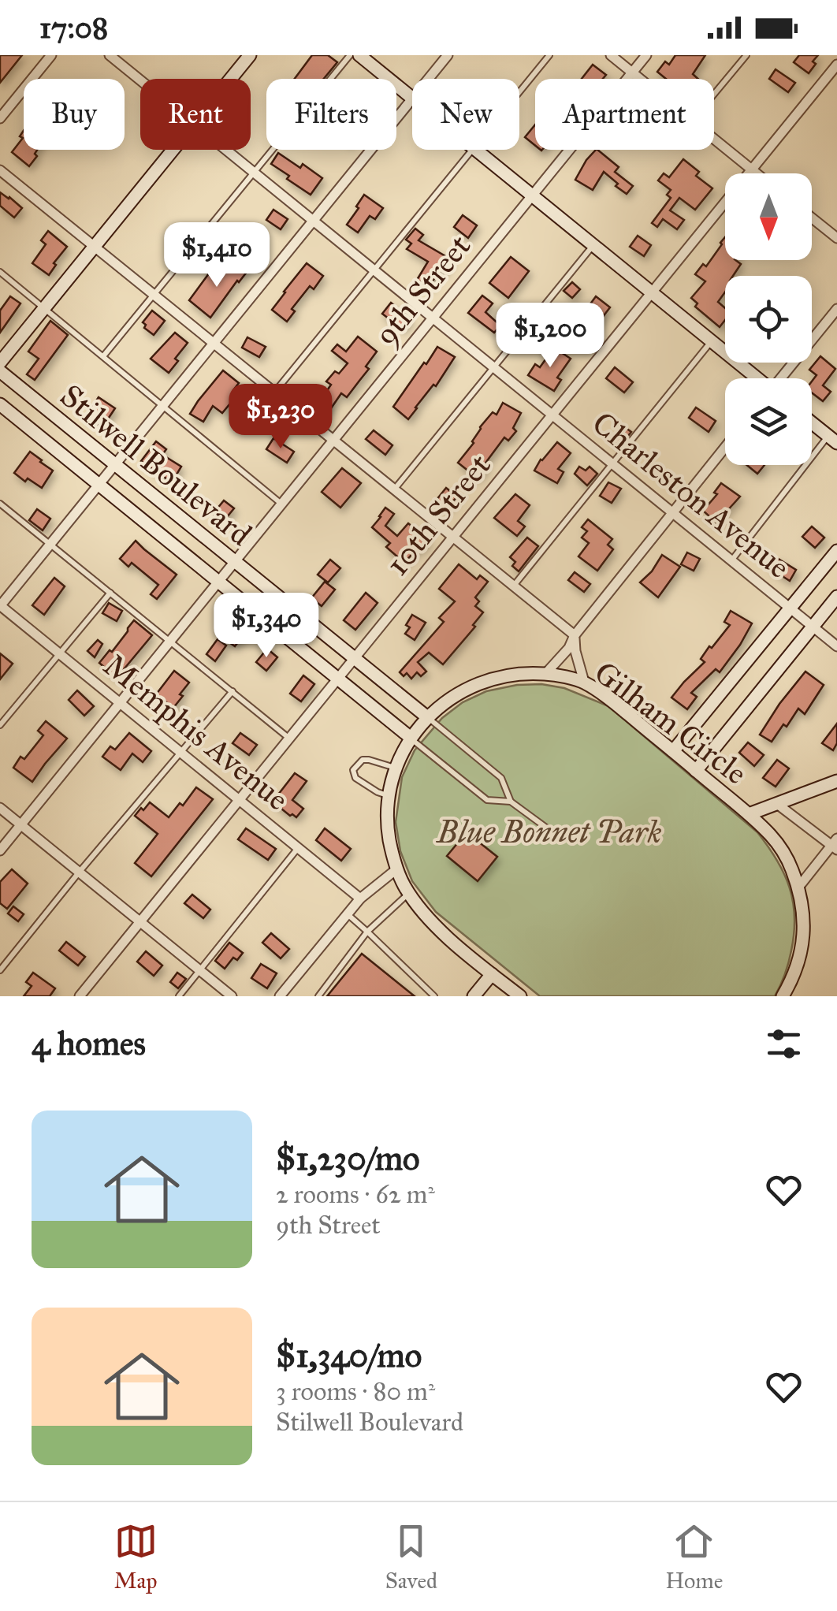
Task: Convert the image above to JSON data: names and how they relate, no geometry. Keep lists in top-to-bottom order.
{
  "streets": {
    "main road": ["Stilwell Boulevard", "Gilham Circle"],
    "street": [
      "9th Street",
      "Charleston Avenue",
      "10th Street",
      "Memphis Avenue"
    ]
  },
  "crossings": [
    ["9th Street", "Stilwell Boulevard"],
    ["9th Street", "Charleston Avenue"],
    ["9th Street", "Memphis Avenue"],
    ["Stilwell Boulevard", "10th Street"],
    ["Stilwell Boulevard", "Gilham Circle"],
    ["Charleston Avenue", "10th Street"],
    ["10th Street", "Memphis Avenue"]
  ],
  "parks": ["Blue Bonnet Park"],
  "north": "bottom",
  "page": {
    "status": "17:08",
    "chip": [
      "Buy",
      "Rent",
      "Filters",
      "New",
      "Apartment"
    ],
    "price": [
      "$1,410",
      "$1,200",
      "$1,230",
      "$1,340"
    ],
    "heading": "4 homes",
    "list": [
      {
        "name": "$1,230/mo",
        "note": "2 rooms · 62 m² · 9th Street"
      },
      {
        "name": "$1,340/mo",
        "note": "3 rooms · 80 m² · Stilwell Boulevard"
      }
    ],
    "tabs": ["Map", "Saved", "Home"]
  }
}
